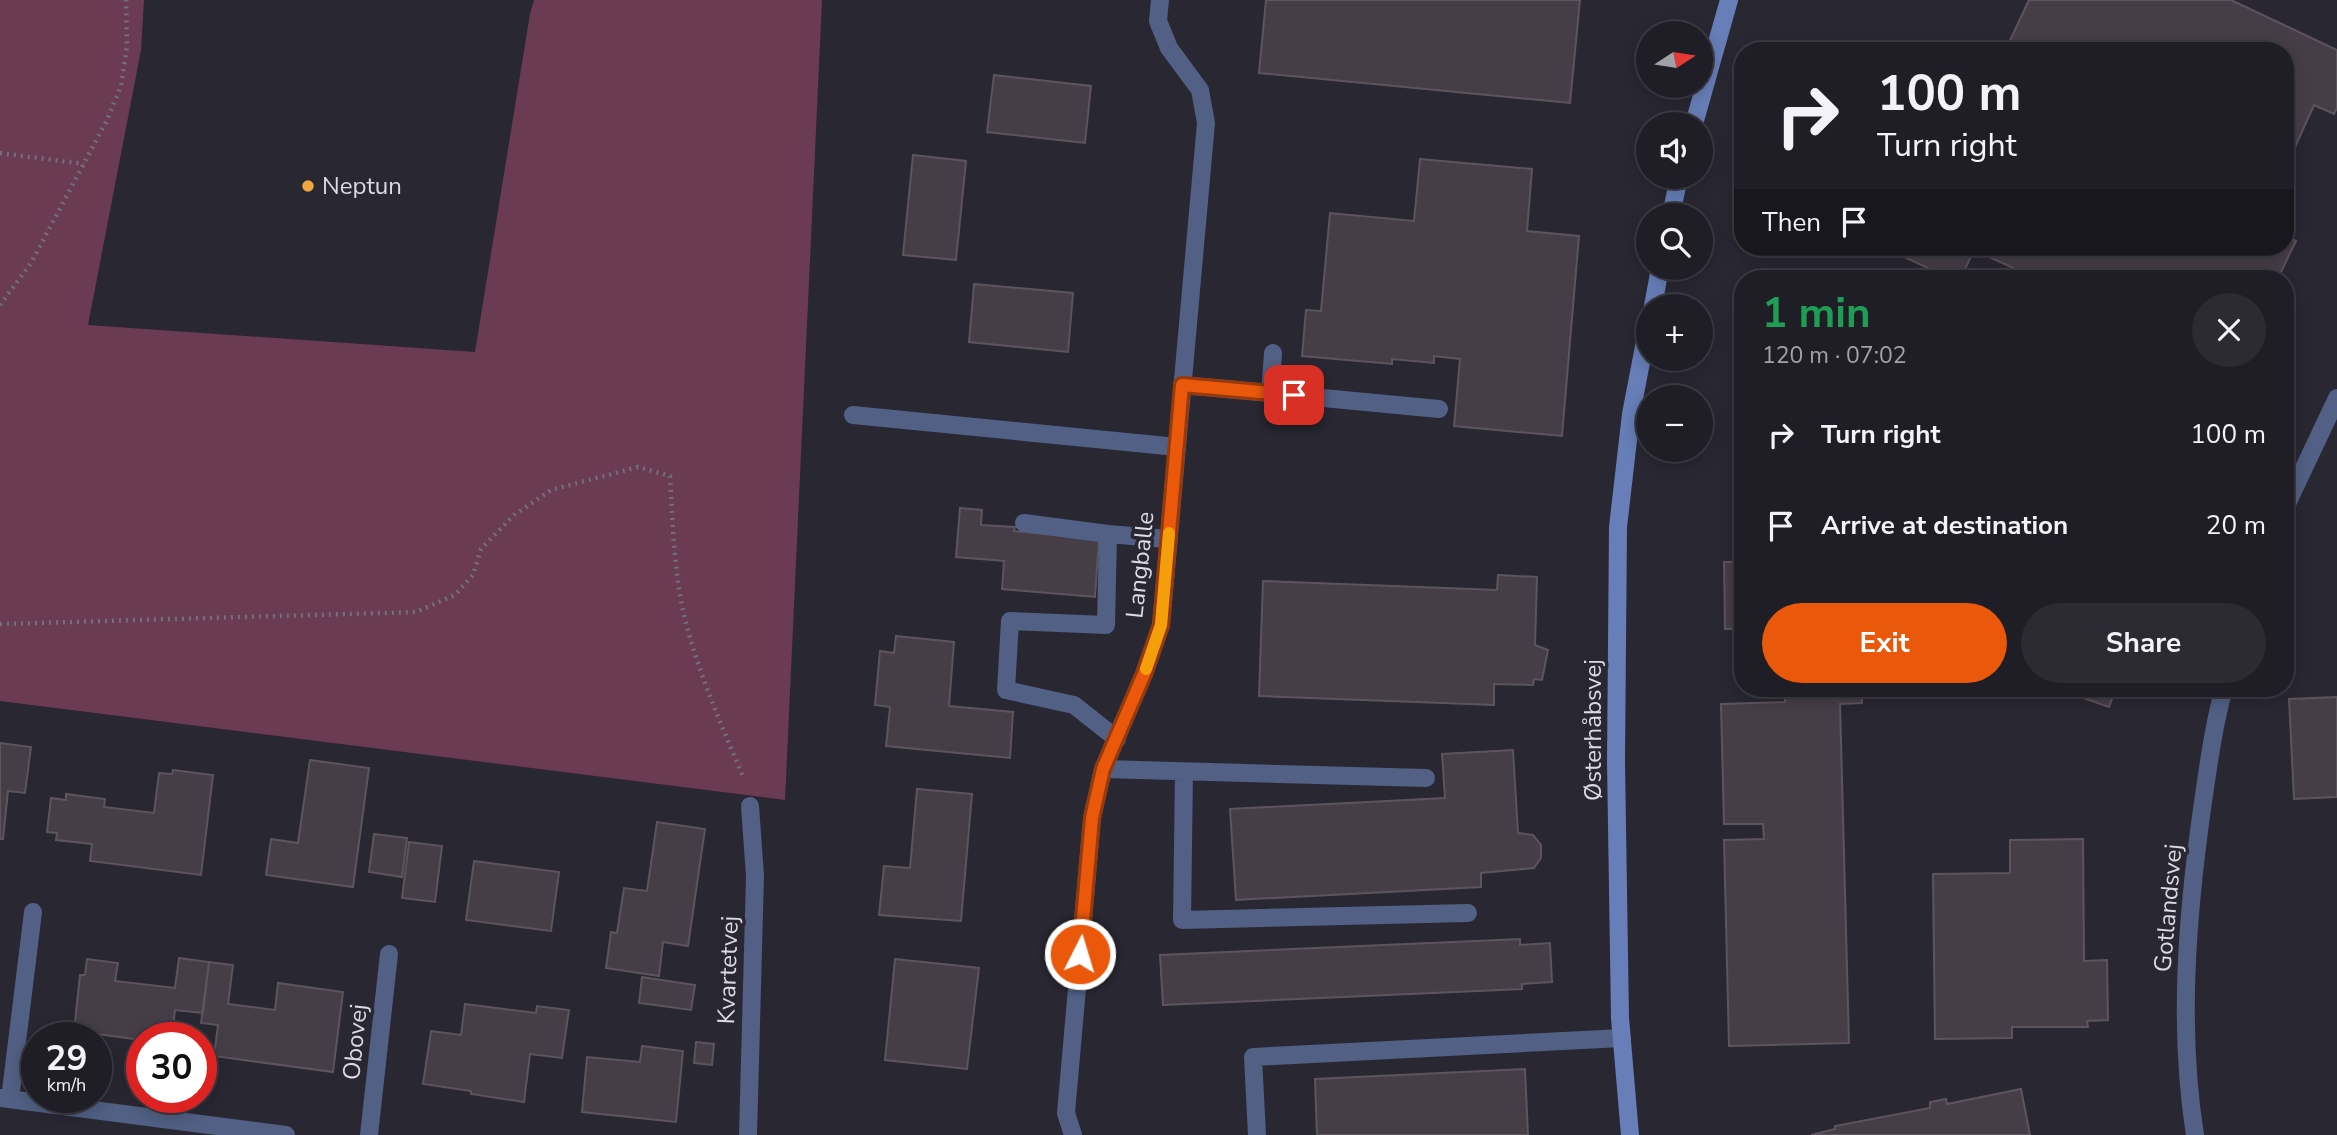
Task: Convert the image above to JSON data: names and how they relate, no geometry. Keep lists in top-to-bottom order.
{
  "streets": {
    "street": [
      "Langballe",
      "Østerhåbsvej",
      "Gotlandsvej",
      "Kvartetvej",
      "Obovej"
    ]
  },
  "places": ["Neptun"],
  "north": "right",
  "page": {
    "map_buttons": ["+", "−"],
    "turn": ["100 m", "Turn right"],
    "then": "Then",
    "heading": ["1 min", "120 m · 07:02"],
    "list": [
      {
        "name": "Turn right",
        "value": "100 m"
      },
      {
        "name": "Arrive at destination",
        "value": "20 m"
      }
    ],
    "buttons": ["Exit", "Share"],
    "speed": "29 km/h",
    "limit": "30"
  }
}
